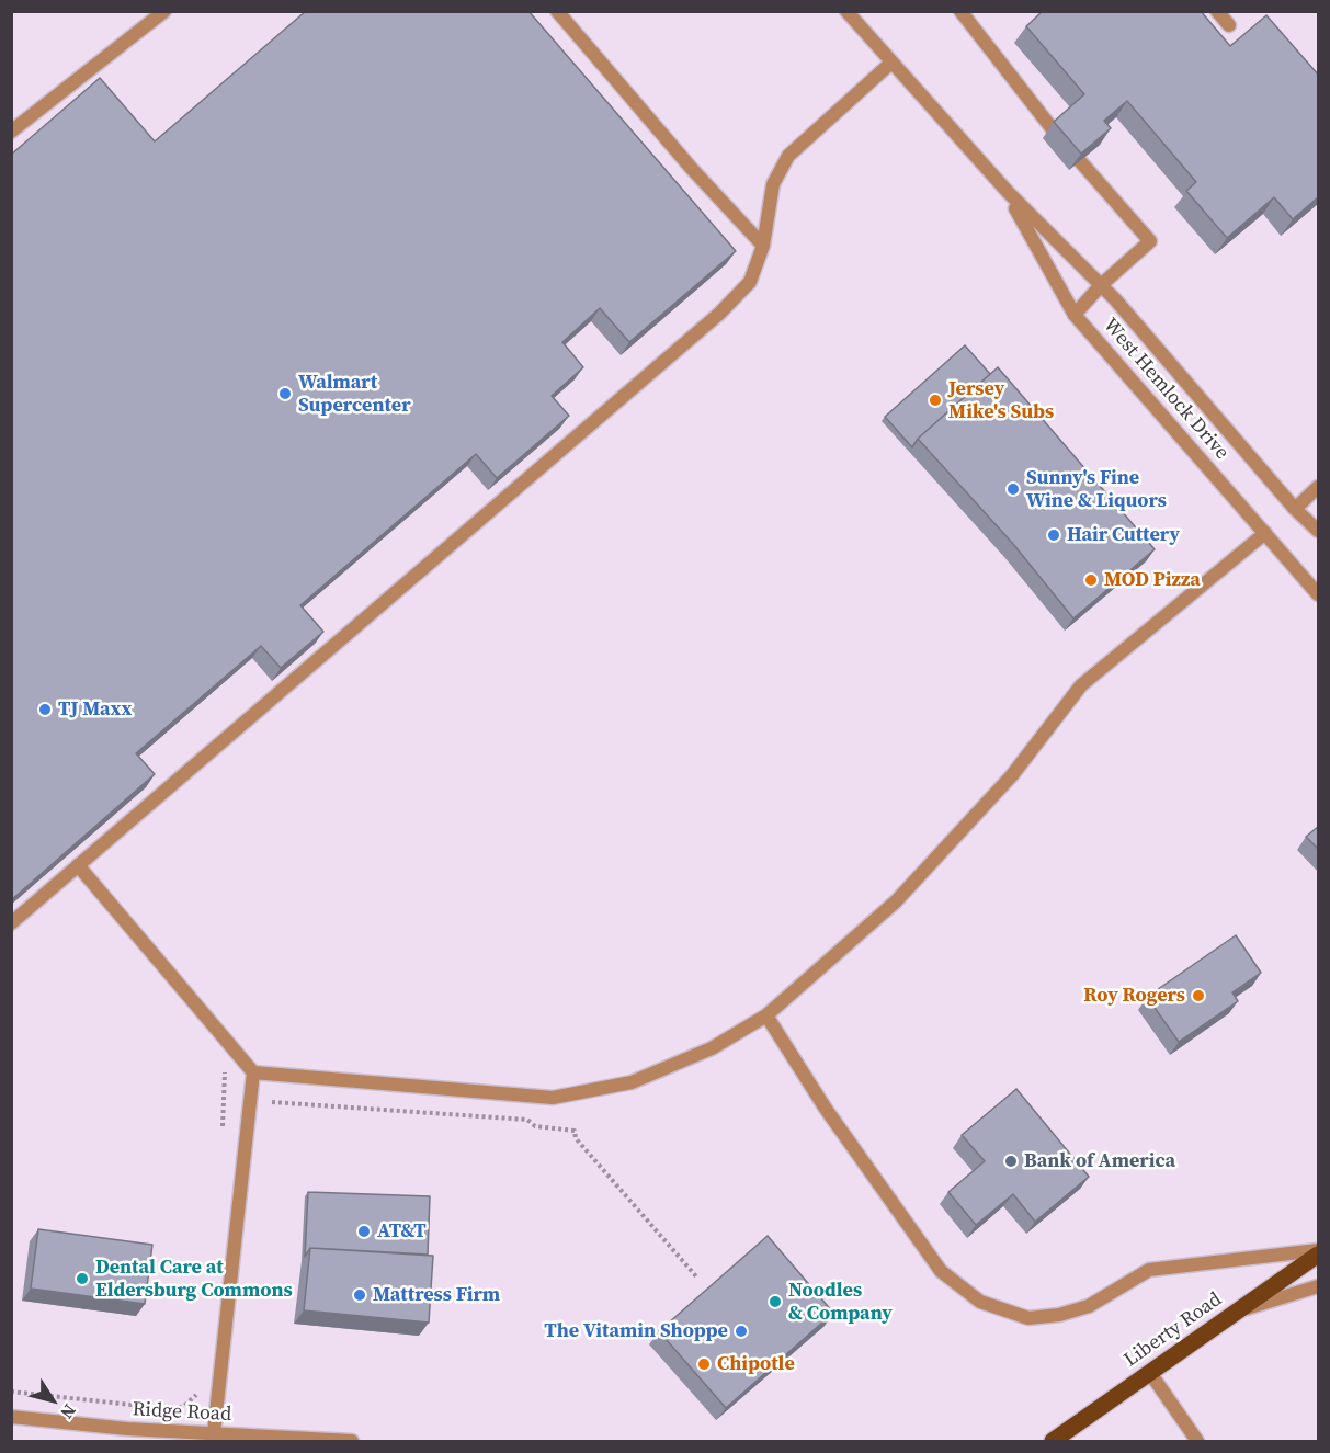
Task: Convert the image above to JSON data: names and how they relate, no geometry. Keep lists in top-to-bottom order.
{
  "streets": {
    "main road": ["Liberty Road"],
    "street": ["West Hemlock Drive", "Ridge Road"]
  },
  "places": [
    "Walmart Supercenter",
    "Jersey Mike's Subs",
    "Sunny's Fine Wine & Liquors",
    "Hair Cuttery",
    "MOD Pizza",
    "TJ Maxx",
    "Roy Rogers",
    "Bank of America",
    "AT&T",
    "Dental Care at Eldersburg Commons",
    "Mattress Firm",
    "Noodles & Company",
    "The Vitamin Shoppe",
    "Chipotle"
  ],
  "north": "bottom right"
}
